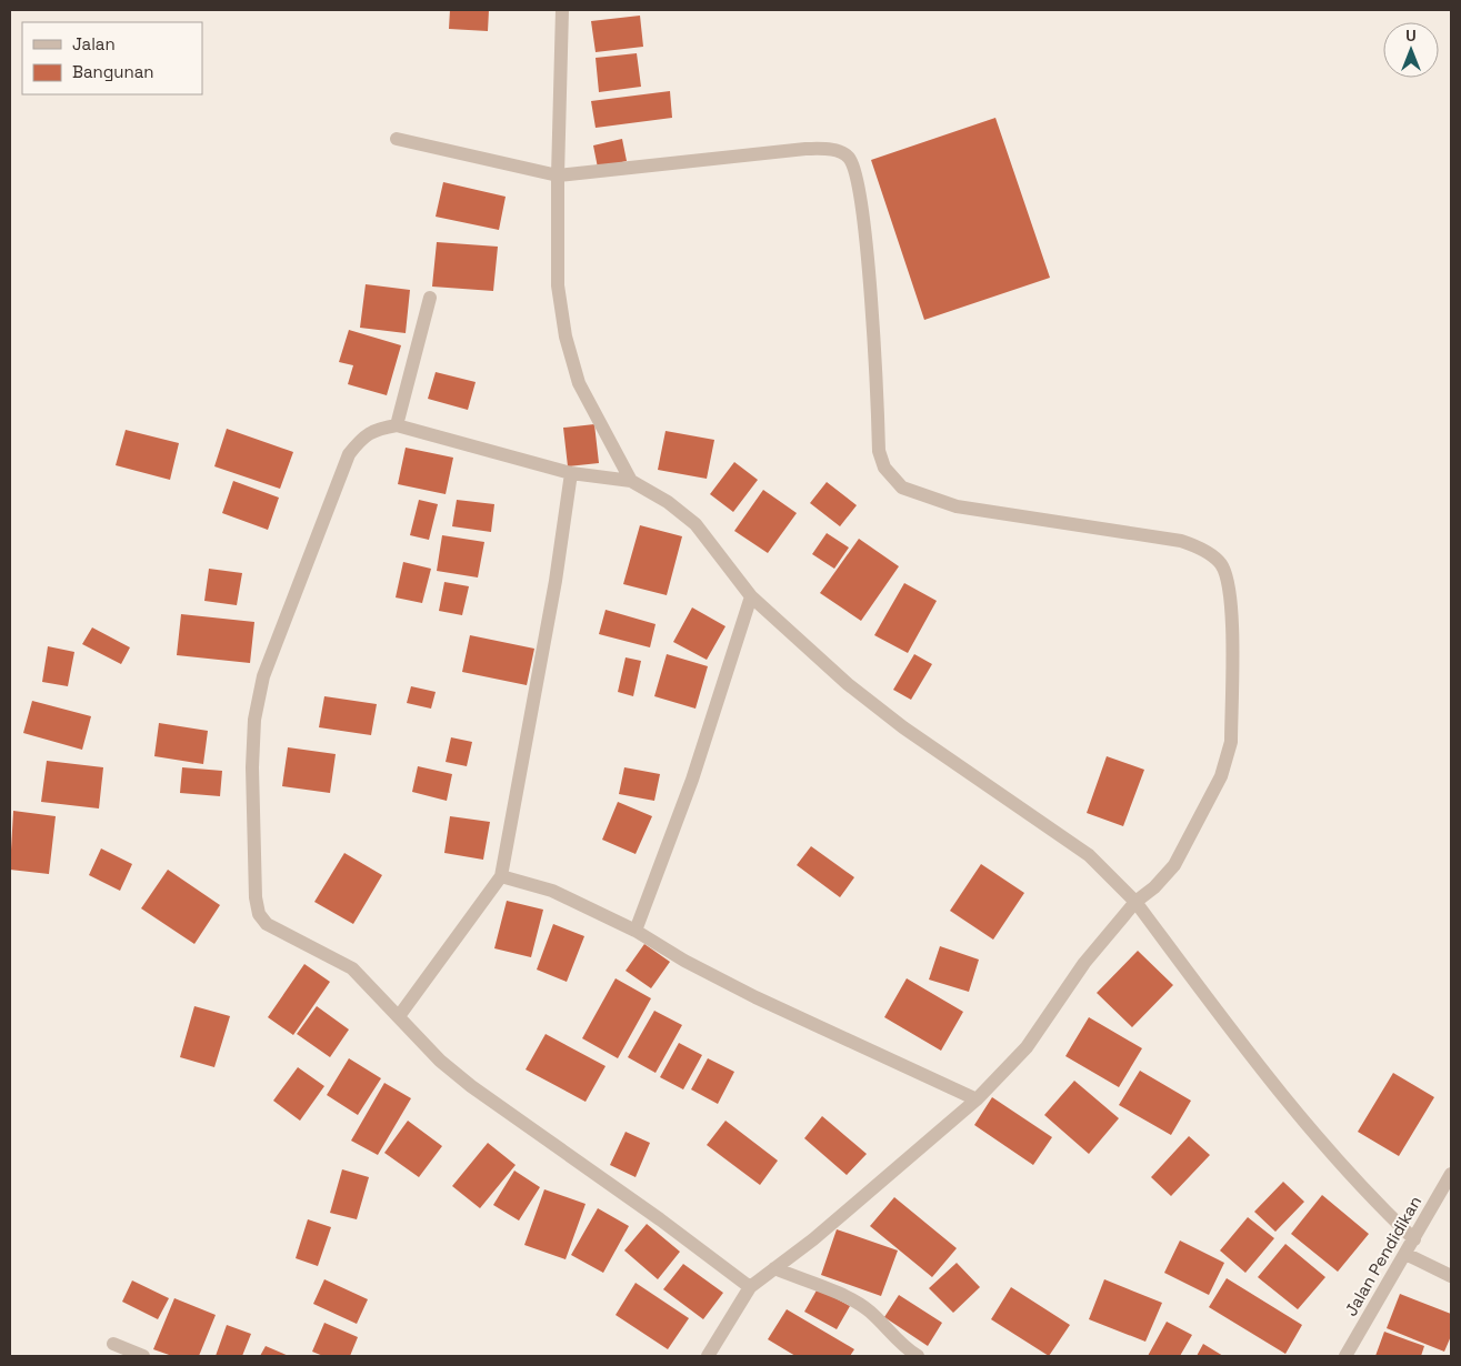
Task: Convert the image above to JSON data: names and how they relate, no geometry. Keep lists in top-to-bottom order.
{
  "streets": {
    "street": ["Jalan Pendidikan"]
  },
  "legend": ["Jalan", "Bangunan"],
  "north": "top"
}
